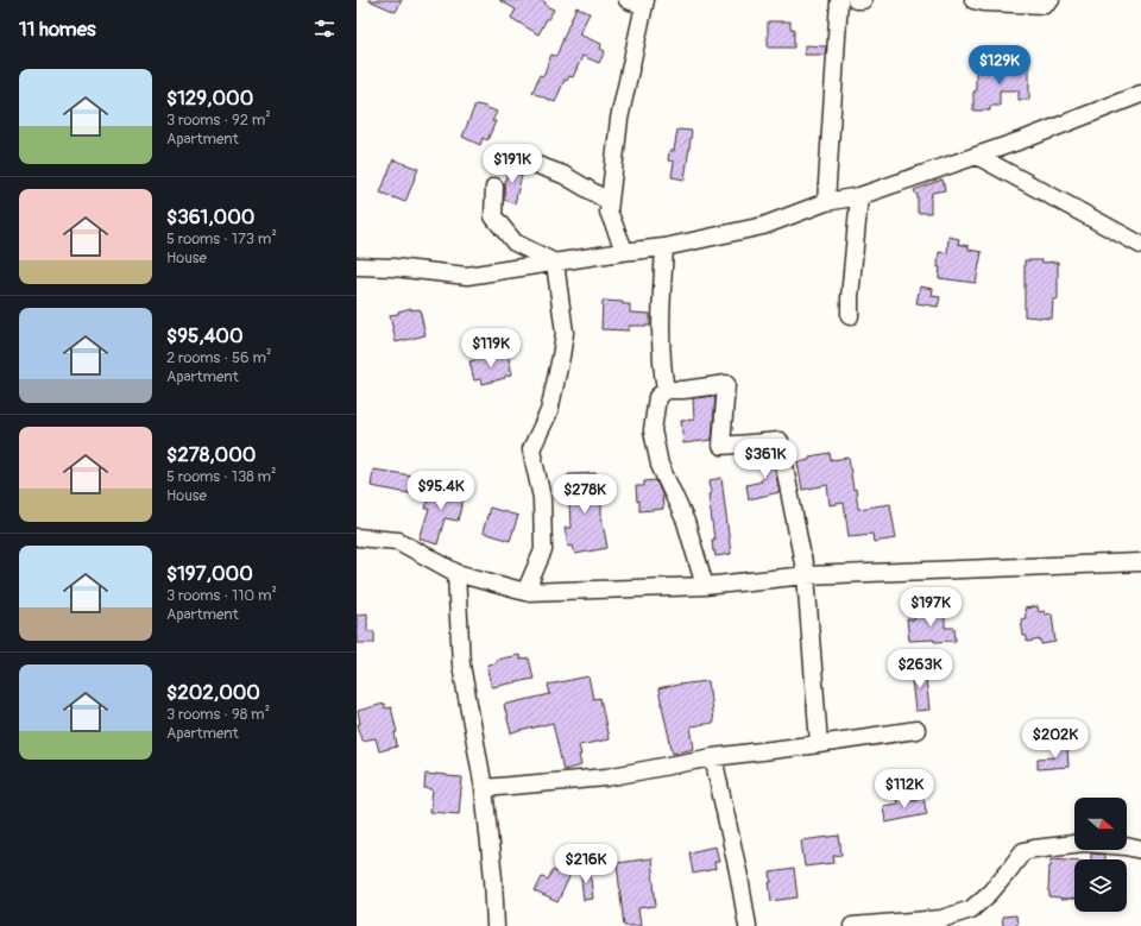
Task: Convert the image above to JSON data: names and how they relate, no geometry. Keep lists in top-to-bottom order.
{
  "north": "right",
  "page": {
    "heading": "11 homes",
    "price": [
      "$129K",
      "$191K",
      "$119K",
      "$361K",
      "$95.4K",
      "$278K",
      "$197K",
      "$263K",
      "$202K",
      "$112K",
      "$216K"
    ],
    "list": [
      {
        "name": "$129,000",
        "note": "3 rooms · 92 m² · Apartment"
      },
      {
        "name": "$361,000",
        "note": "5 rooms · 173 m² · House"
      },
      {
        "name": "$95,400",
        "note": "2 rooms · 56 m² · Apartment"
      },
      {
        "name": "$278,000",
        "note": "5 rooms · 138 m² · House"
      },
      {
        "name": "$197,000",
        "note": "3 rooms · 110 m² · Apartment"
      },
      {
        "name": "$202,000",
        "note": "3 rooms · 98 m² · Apartment"
      }
    ]
  }
}
